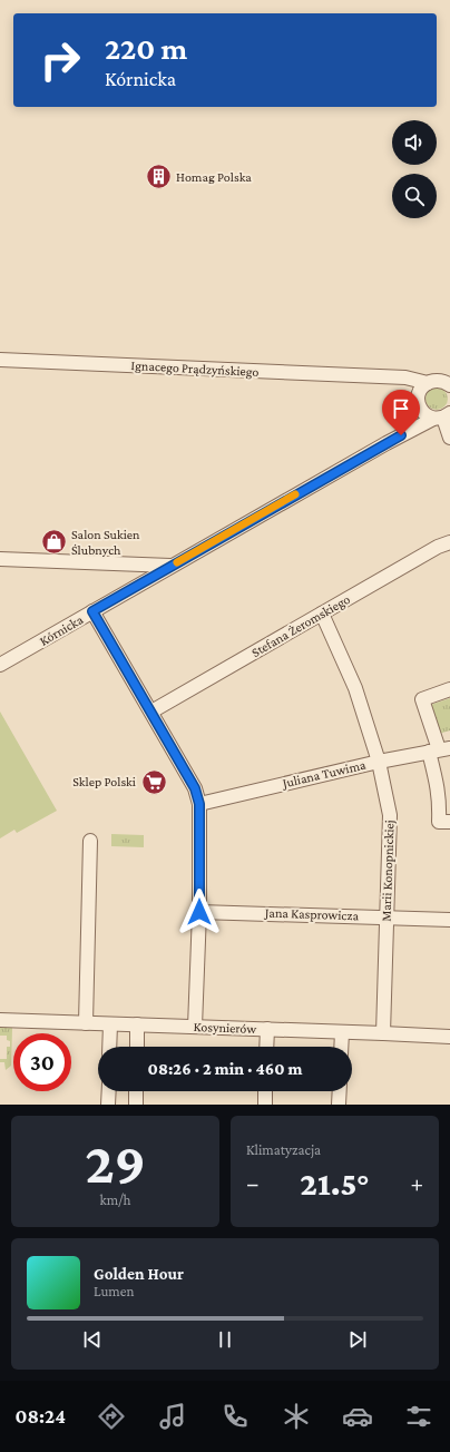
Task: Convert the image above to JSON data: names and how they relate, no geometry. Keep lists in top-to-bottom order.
{
  "streets": {
    "street": [
      "Ignacego Prądzyńskiego",
      "Stefana Żeromskiego",
      "Kórnicka",
      "Juliana Tuwima",
      "Marii Konopnickiej",
      "Jana Kasprowicza",
      "Kosynierów"
    ]
  },
  "crossings": [
    ["Stefana Żeromskiego", "Marii Konopnickiej"],
    ["Juliana Tuwima", "Marii Konopnickiej"],
    ["Marii Konopnickiej", "Jana Kasprowicza"],
    ["Marii Konopnickiej", "Kosynierów"]
  ],
  "places": {
    "building": ["Homag Polska"],
    "shop": ["Salon Sukien Ślubnych"],
    "supermarket": ["Sklep Polski"]
  },
  "page": {
    "turn": ["220 m", "Kórnicka"],
    "limit": "30",
    "trip": "08:26 · 2 min · 460 m",
    "tile": [
      ["29", "km/h"],
      "Klimatyzacja"
    ],
    "heat": ["−", "21.5°", "+"],
    "song": ["Golden Hour", "Lumen"],
    "tabs": "08:24"
  }
}
